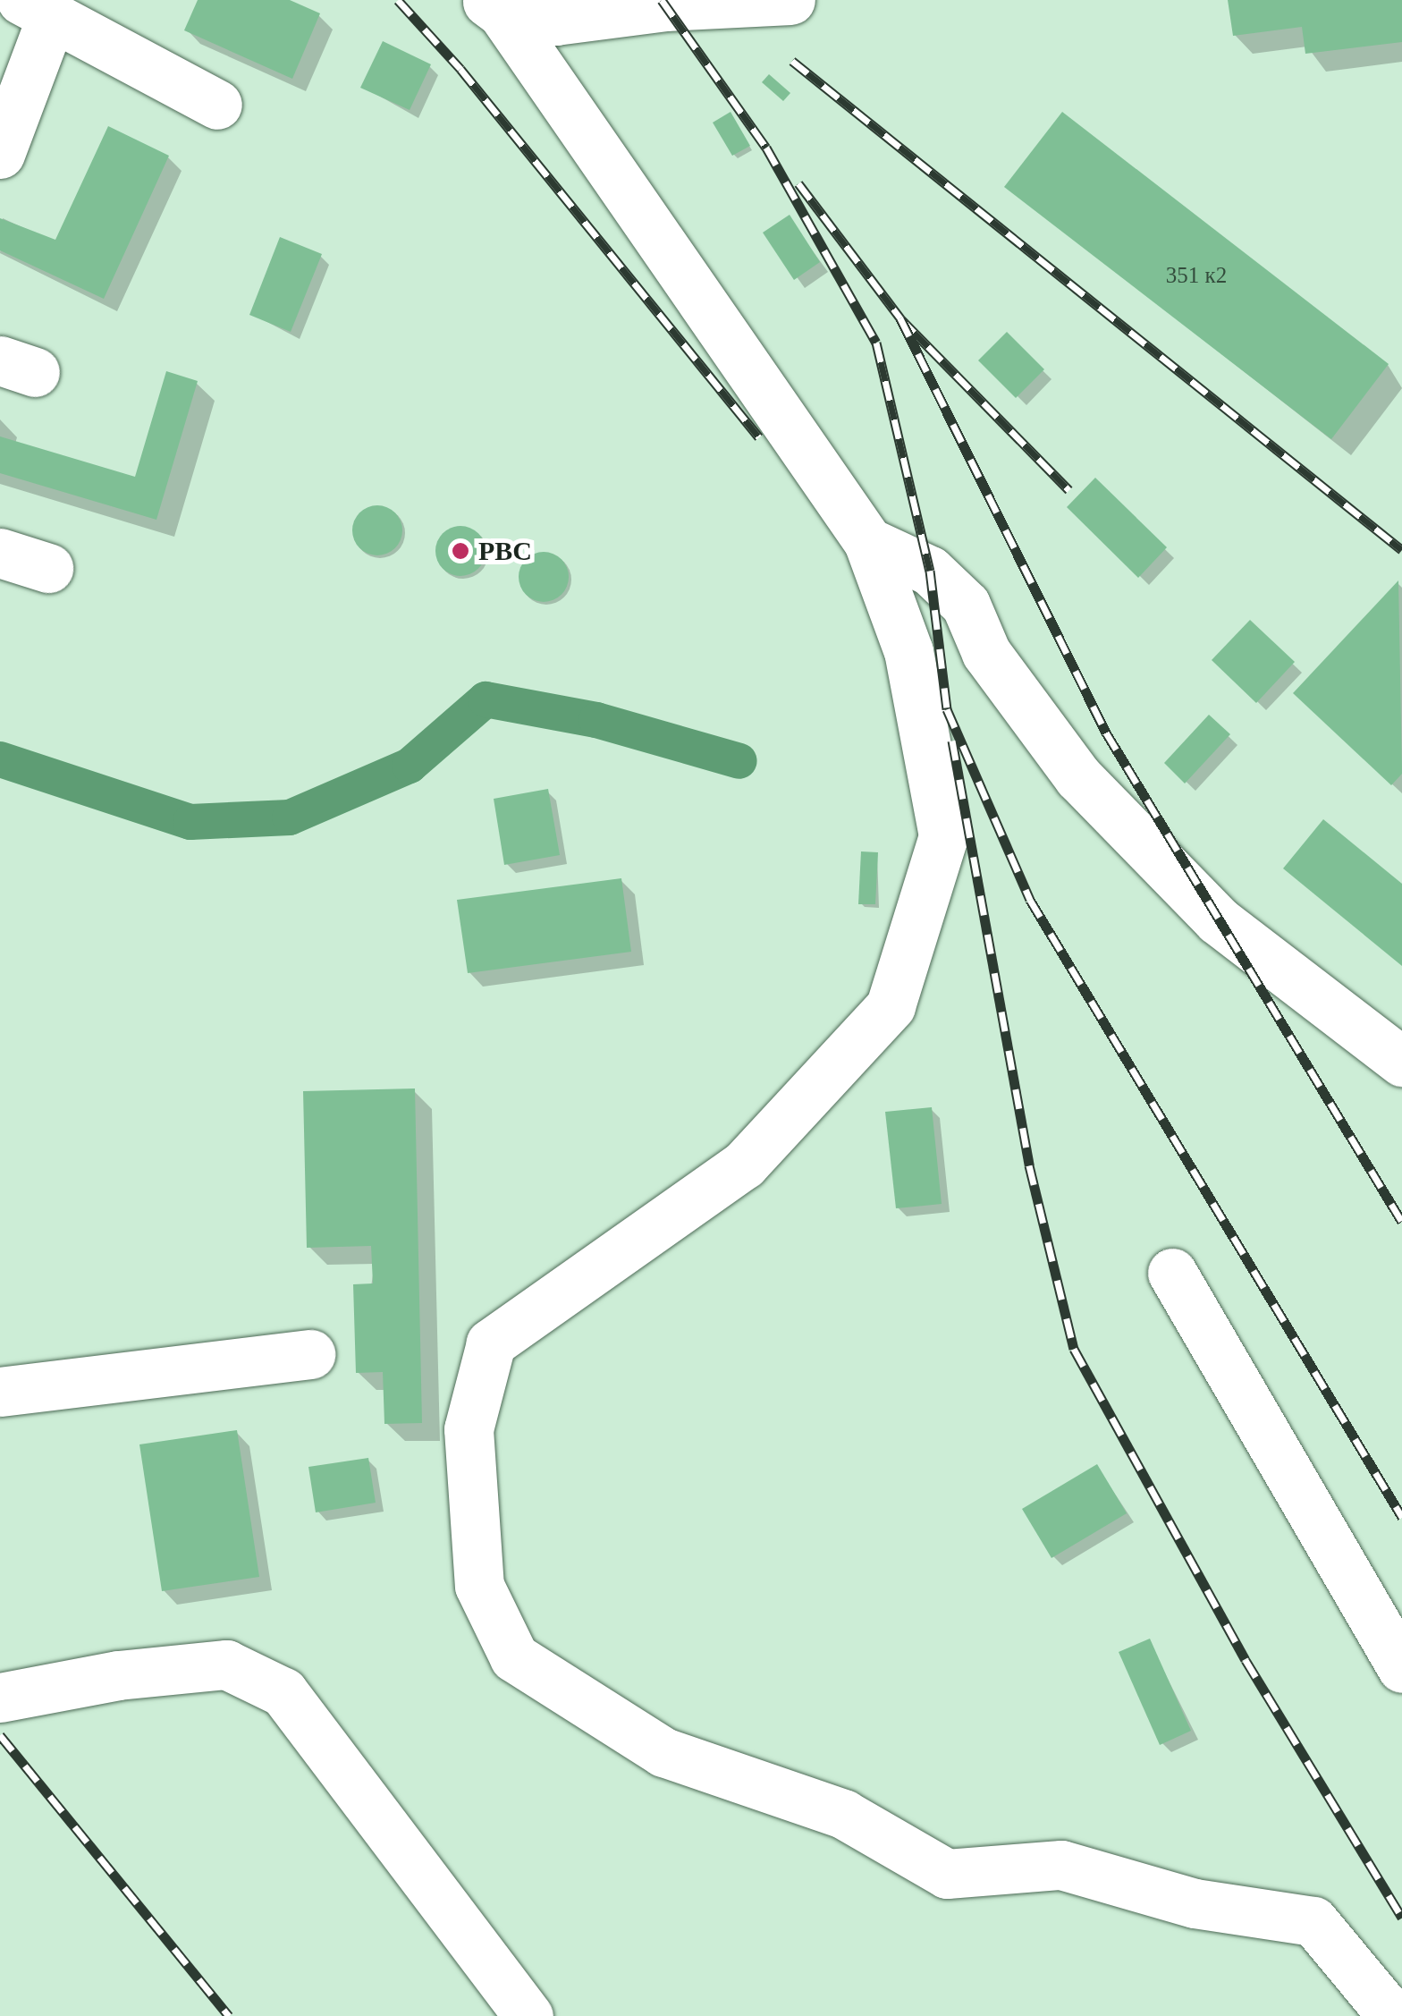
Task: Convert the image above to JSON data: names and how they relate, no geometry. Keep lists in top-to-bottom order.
{
  "places": ["РВС"],
  "house_numbers": ["351 к2"]
}
